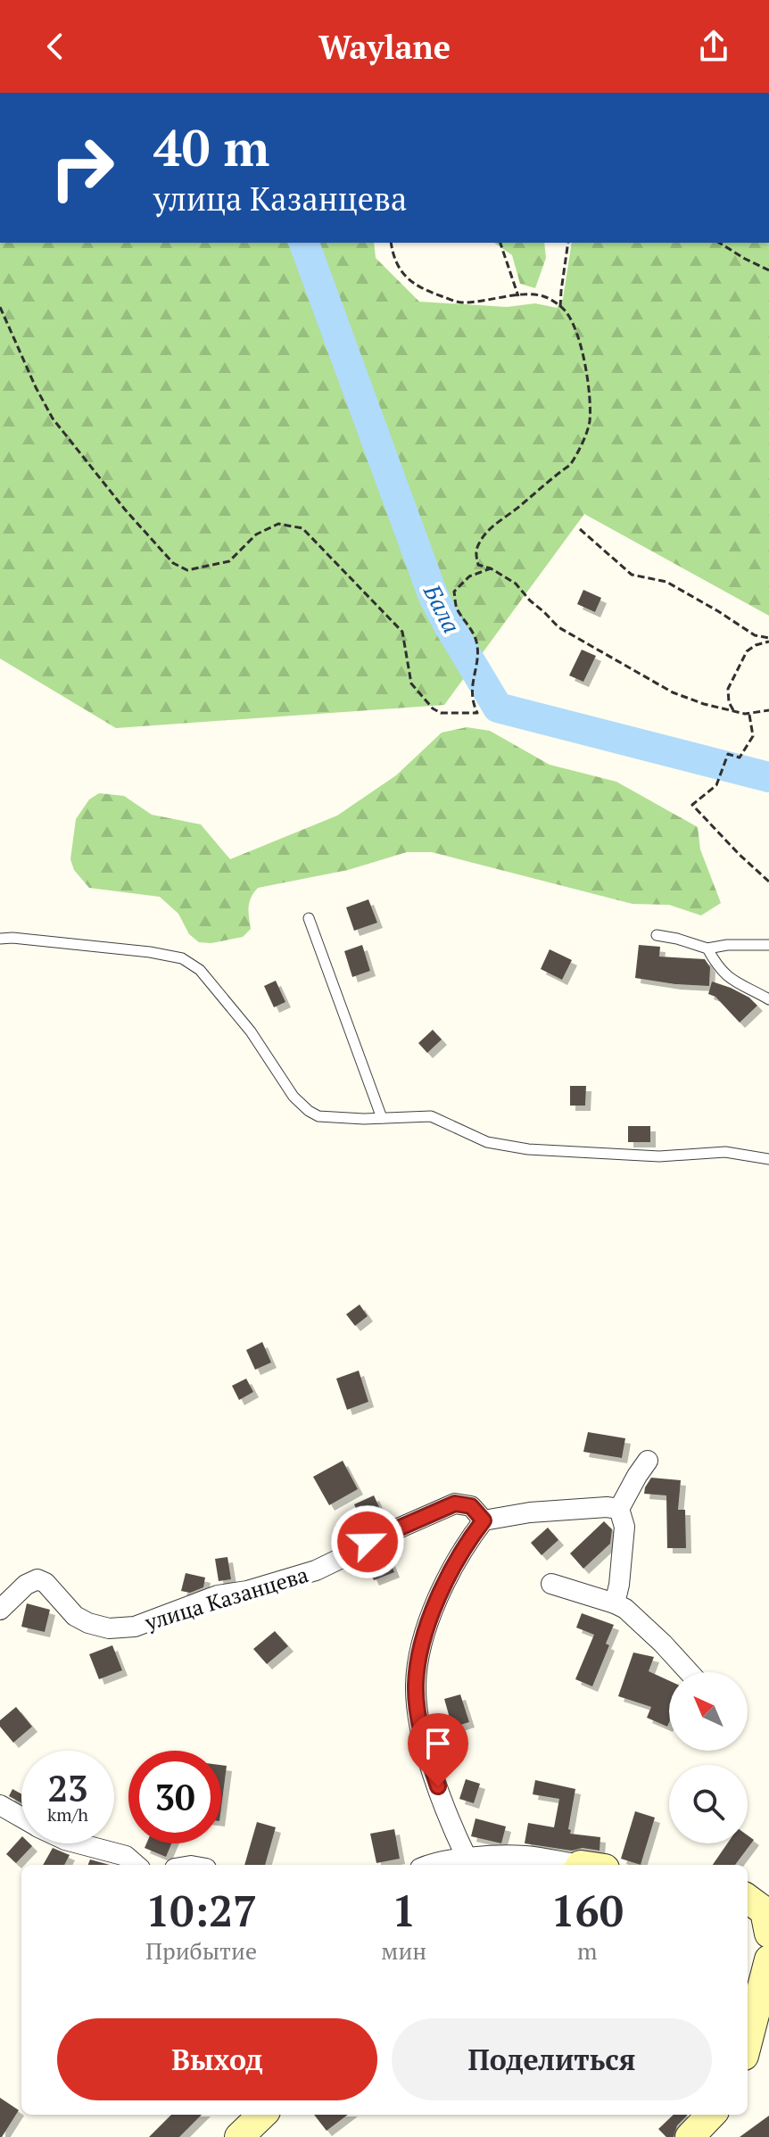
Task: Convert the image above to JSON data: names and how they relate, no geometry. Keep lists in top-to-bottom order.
{
  "streets": {
    "street": ["улица Казанцева"]
  },
  "water": ["Бала"],
  "north": "top left",
  "page": {
    "header": "Waylane",
    "turn": ["40 m", "улица Казанцева"],
    "speed": "23 km/h",
    "limit": "30",
    "eta": [
      "10:27",
      "Прибытие",
      "1",
      "мин",
      "160",
      "m"
    ],
    "buttons": ["Выход", "Поделиться"]
  }
}
